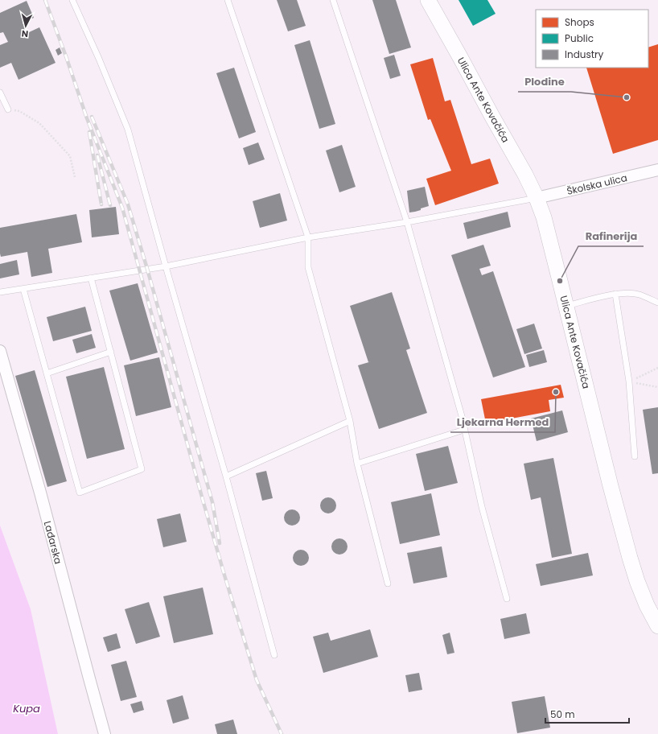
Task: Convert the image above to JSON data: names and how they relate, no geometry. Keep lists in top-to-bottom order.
{
  "streets": {
    "main road": ["Ulica Ante Kovačića"],
    "street": ["Školska ulica", "Lađarska"]
  },
  "crossings": [
    ["Ulica Ante Kovačića", "Školska ulica"]
  ],
  "water": ["Kupa"],
  "places": ["Plodine", "Rafinerija", "Ljekarna Hermed"],
  "legend": ["Shops", "Public", "Industry"],
  "scale_bar": "50 m",
  "north": "bottom"
}
